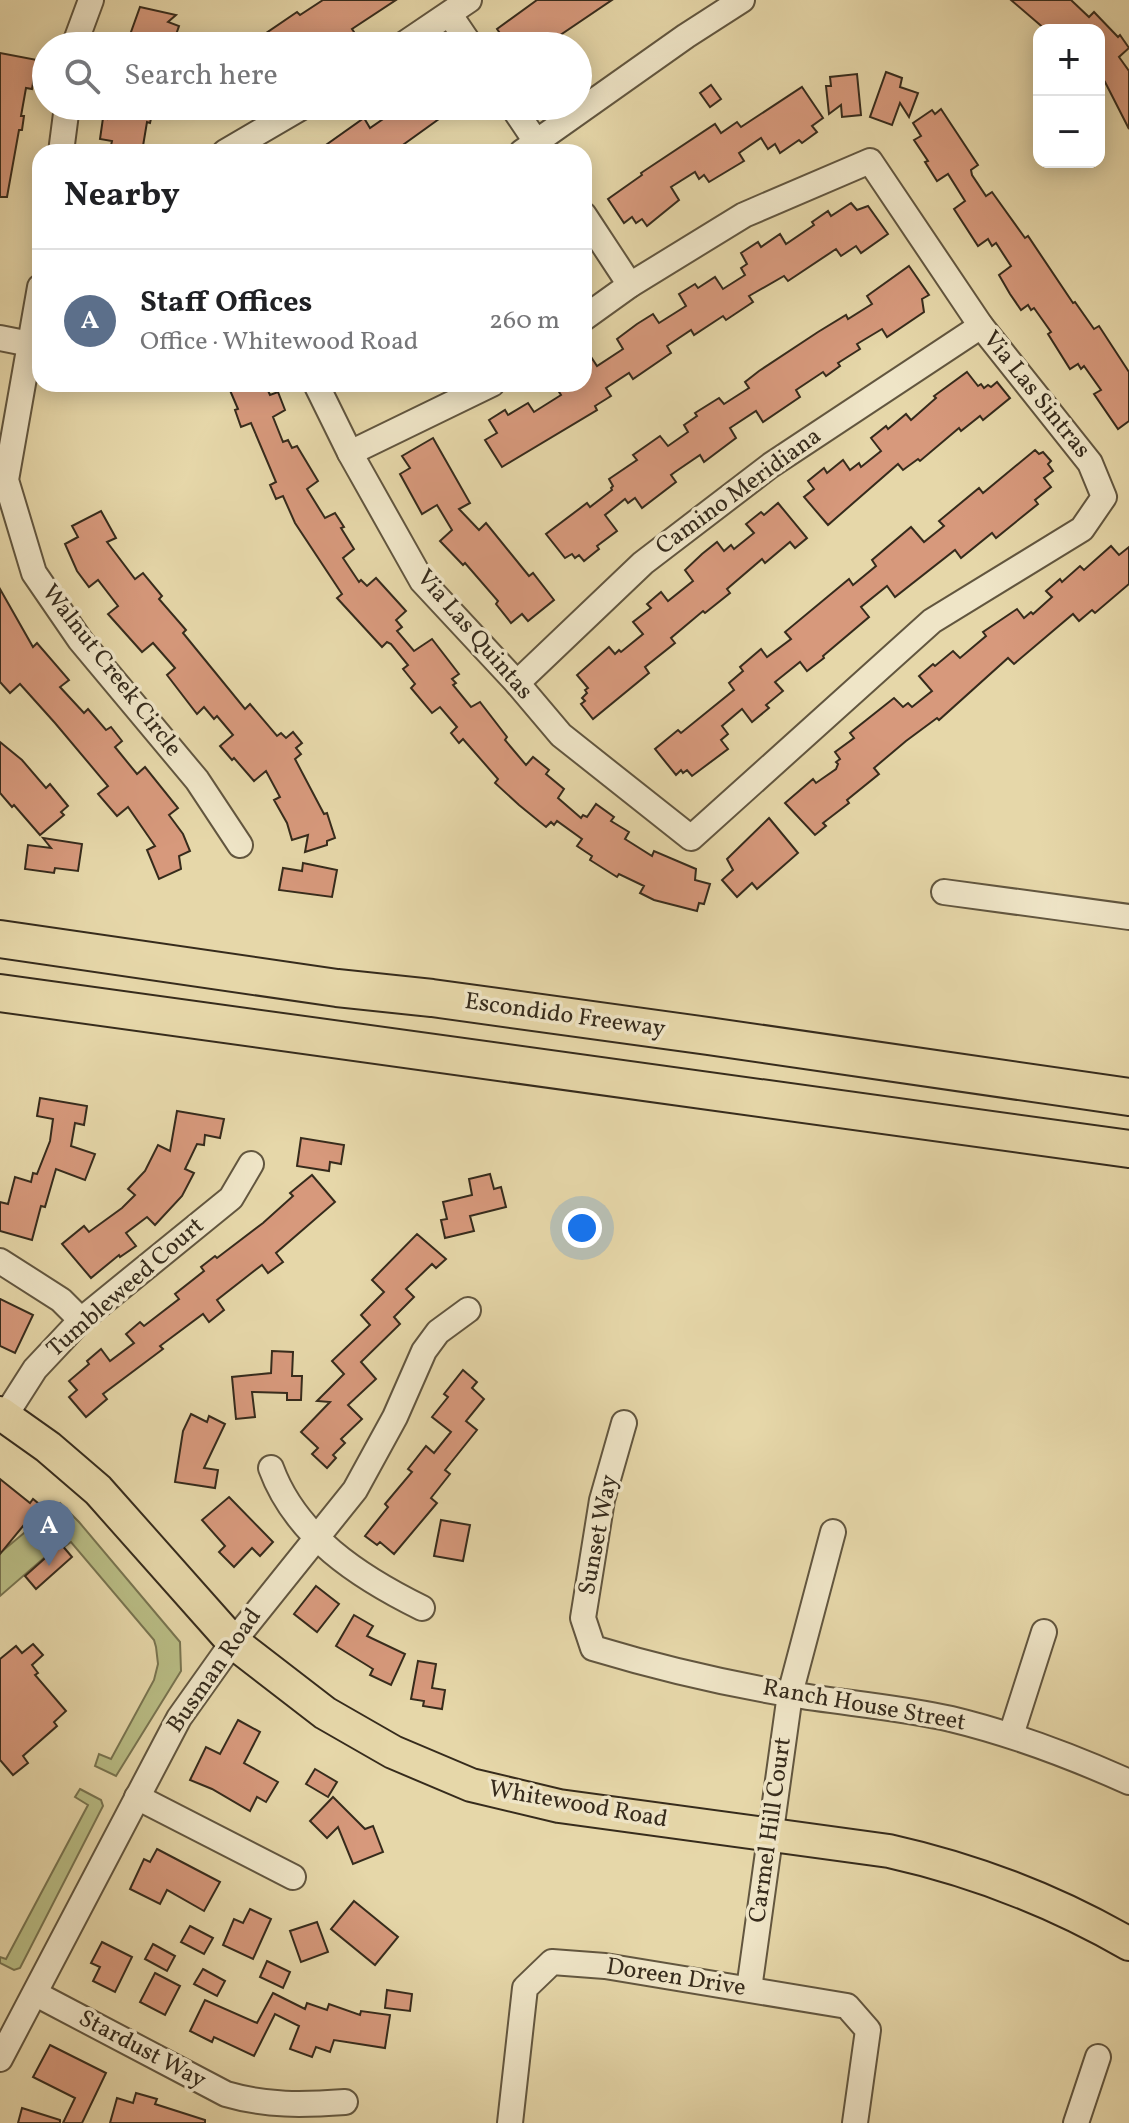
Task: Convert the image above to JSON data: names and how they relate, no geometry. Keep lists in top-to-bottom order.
{
  "streets": {
    "highway": ["Escondido Freeway"],
    "main road": ["Whitewood Road"],
    "street": [
      "Via Las Sintras",
      "Camino Meridiana",
      "Via Las Quintas",
      "Walnut Creek Circle",
      "Tumbleweed Court",
      "Sunset Way",
      "Busman Road",
      "Ranch House Street",
      "Carmel Hill Court",
      "Doreen Drive",
      "Stardust Way"
    ]
  },
  "crossings": [
    ["Via Las Sintras", "Camino Meridiana"],
    ["Via Las Sintras", "Via Las Quintas"],
    ["Camino Meridiana", "Via Las Quintas"],
    ["Tumbleweed Court", "Whitewood Road"],
    ["Sunset Way", "Ranch House Street"],
    ["Busman Road", "Whitewood Road"],
    ["Busman Road", "Stardust Way"],
    ["Ranch House Street", "Carmel Hill Court"],
    ["Whitewood Road", "Carmel Hill Court"],
    ["Carmel Hill Court", "Doreen Drive"]
  ],
  "page": {
    "map_buttons": ["+", "−"],
    "search": "Search here",
    "heading": "Nearby",
    "list": [
      {
        "mark": "A",
        "name": "Staff Offices",
        "note": "Office · Whitewood Road",
        "value": "260 m"
      }
    ],
    "pins": "A"
  }
}
